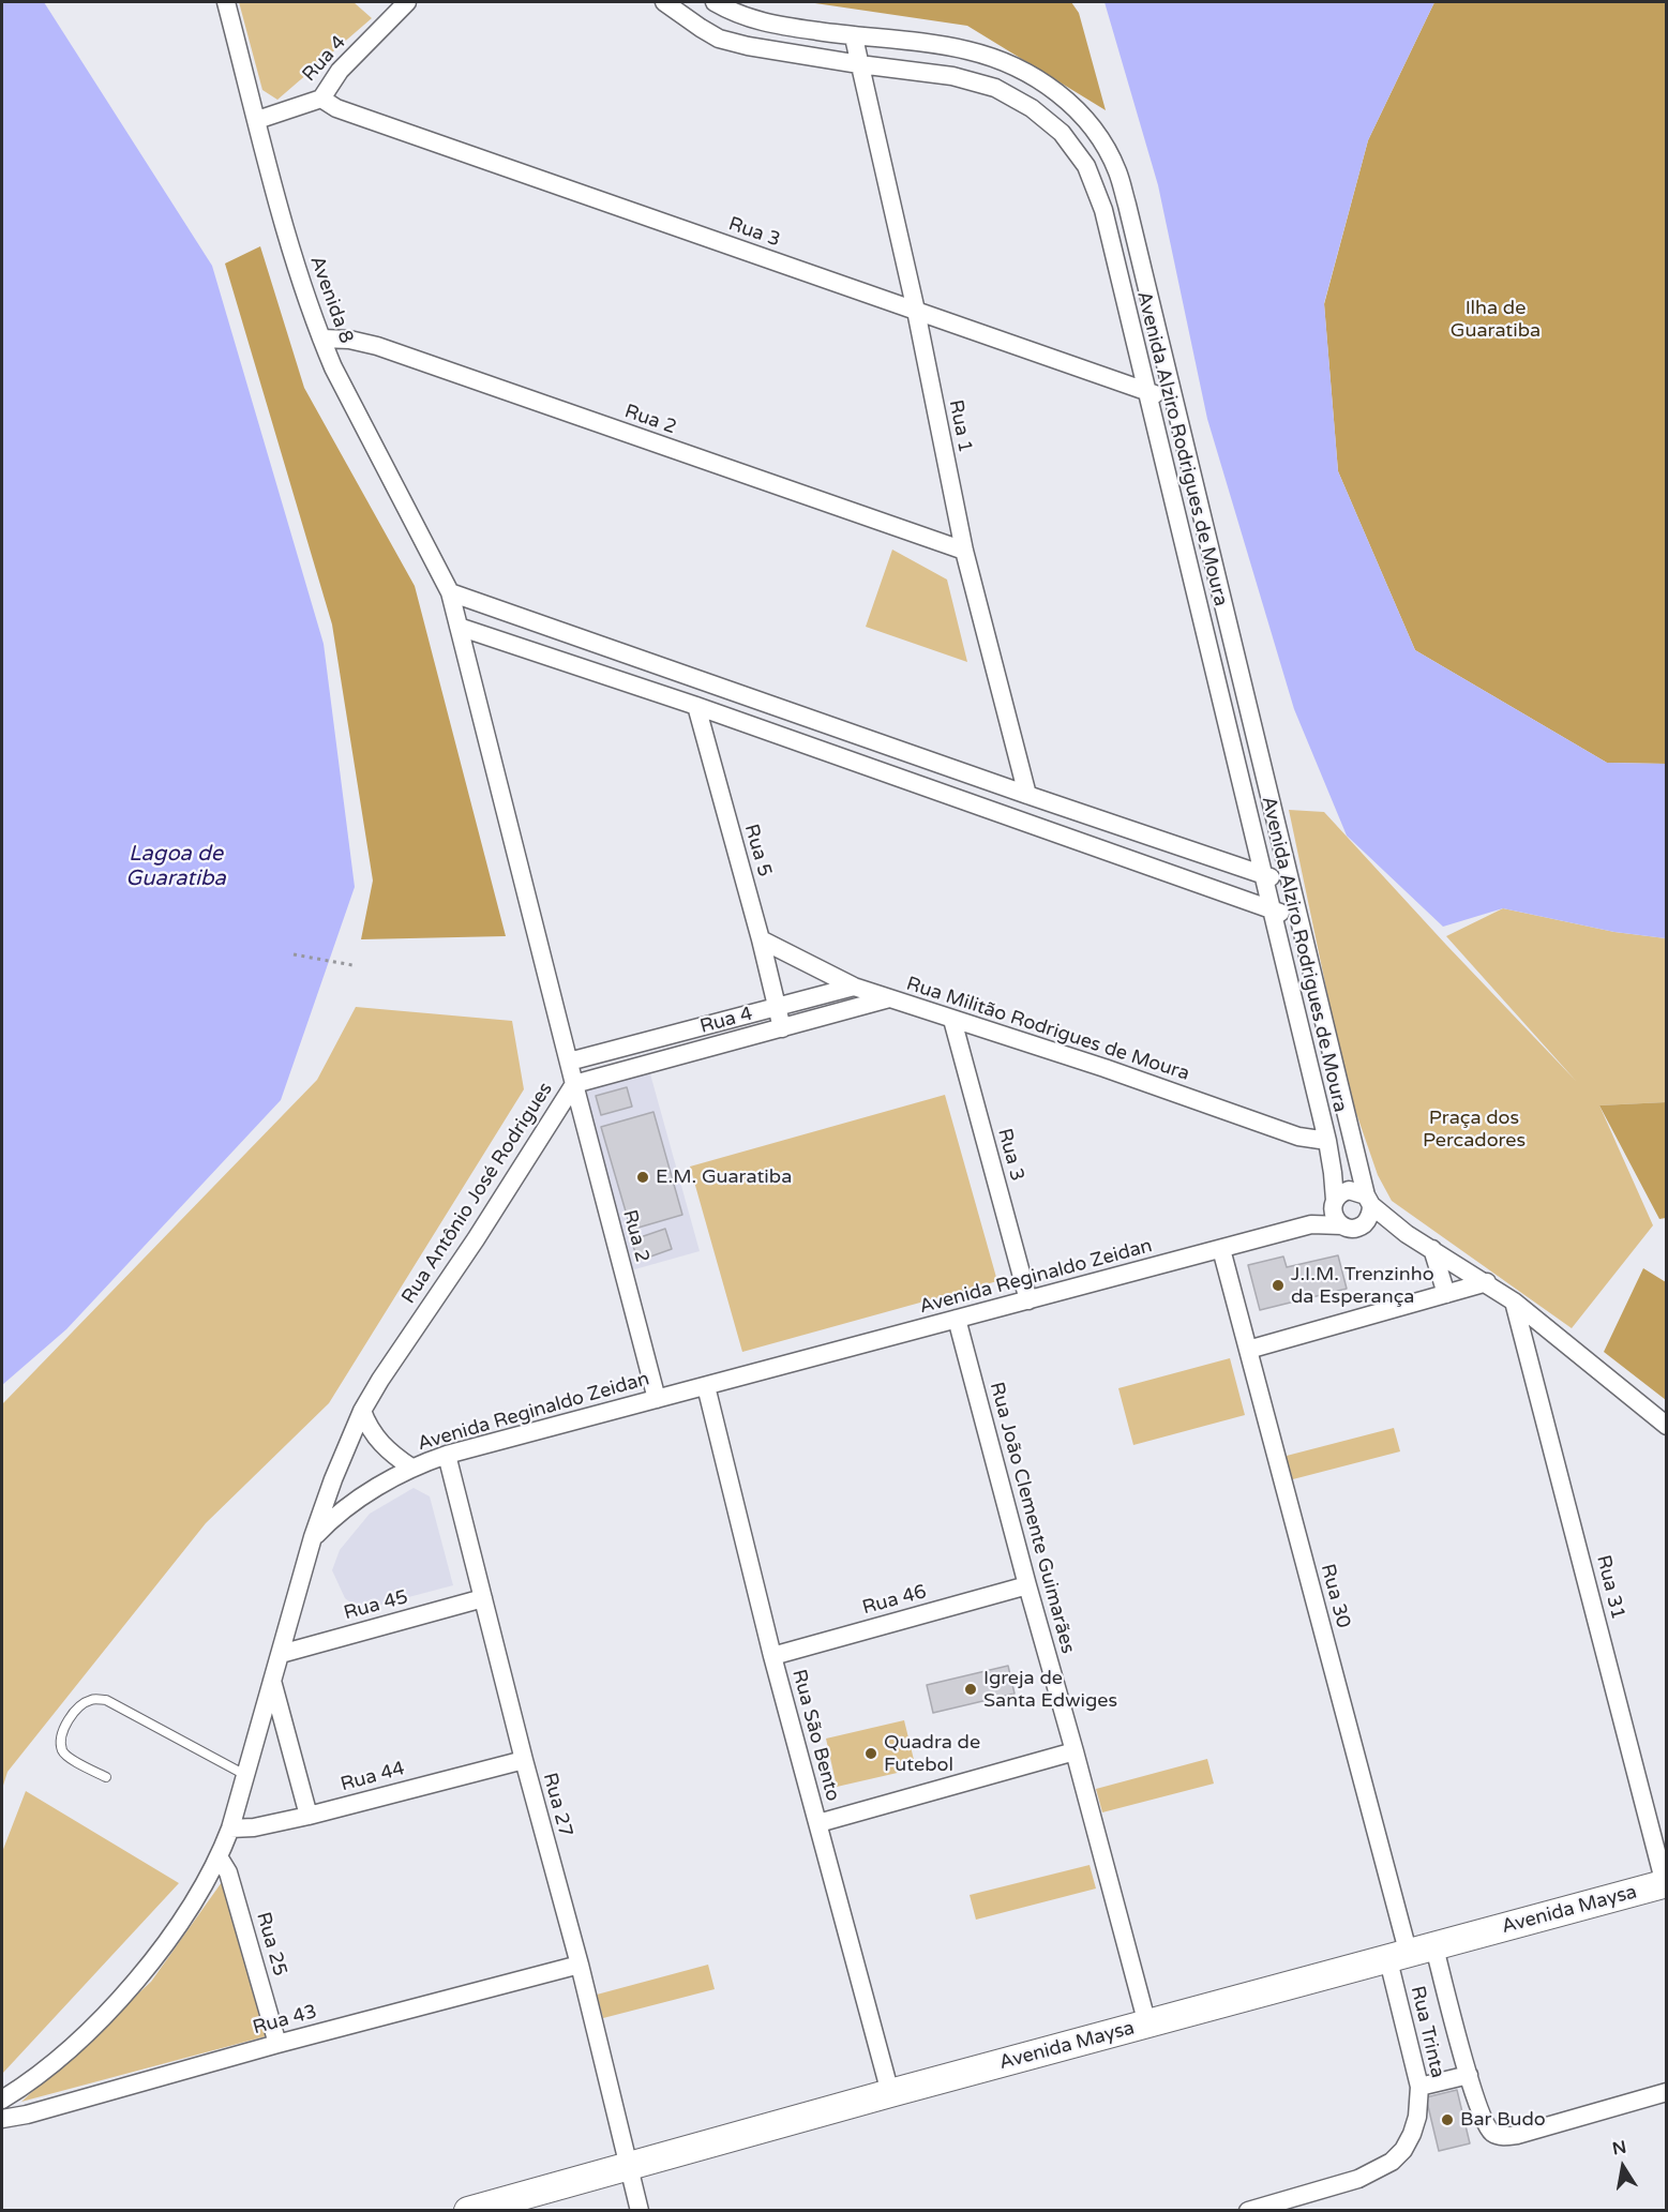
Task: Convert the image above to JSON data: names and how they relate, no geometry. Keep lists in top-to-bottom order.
{
  "streets": {
    "main road": ["Avenida Maysa"],
    "street": [
      "Rua 4",
      "Rua 3",
      "Avenida 8",
      "Rua 2",
      "Rua 1",
      "Avenida Alziro Rodrigues de Moura",
      "Rua 5",
      "Rua Militão Rodrigues de Moura",
      "Rua Antônio José Rodrigues",
      "Avenida Reginaldo Zeidan",
      "Rua João Clemente Guimarães",
      "Rua 31",
      "Rua 30",
      "Rua 46",
      "Rua 45",
      "Rua São Bento",
      "Rua 44",
      "Rua 27",
      "Rua 25",
      "Rua 43",
      "Rua Trinta"
    ]
  },
  "crossings": [
    ["Rua 4", "Rua 3"],
    ["Rua 4", "Avenida 8"],
    ["Rua 4", "Rua 2"],
    ["Rua 4", "Rua 5"],
    ["Rua 4", "Rua Militão Rodrigues de Moura"],
    ["Rua 4", "Rua Antônio José Rodrigues"],
    ["Rua 3", "Rua 1"],
    ["Rua 3", "Avenida Alziro Rodrigues de Moura"],
    ["Rua 3", "Rua Militão Rodrigues de Moura"],
    ["Rua 3", "Avenida Reginaldo Zeidan"],
    ["Avenida 8", "Rua 2"],
    ["Avenida 8", "Rua Antônio José Rodrigues"],
    ["Rua 2", "Rua 1"],
    ["Rua 2", "Rua Antônio José Rodrigues"],
    ["Rua 2", "Avenida Reginaldo Zeidan"],
    ["Rua 1", "Avenida Alziro Rodrigues de Moura"],
    ["Avenida Alziro Rodrigues de Moura", "Rua Militão Rodrigues de Moura"],
    ["Avenida Alziro Rodrigues de Moura", "Avenida Reginaldo Zeidan"],
    ["Rua 5", "Rua Militão Rodrigues de Moura"],
    ["Rua Antônio José Rodrigues", "Avenida Reginaldo Zeidan"],
    ["Avenida Reginaldo Zeidan", "Rua João Clemente Guimarães"],
    ["Avenida Reginaldo Zeidan", "Rua 31"],
    ["Avenida Reginaldo Zeidan", "Rua 30"],
    ["Avenida Reginaldo Zeidan", "Rua São Bento"],
    ["Avenida Reginaldo Zeidan", "Rua 27"],
    ["Rua João Clemente Guimarães", "Rua 46"],
    ["Rua João Clemente Guimarães", "Avenida Maysa"],
    ["Rua 31", "Avenida Maysa"],
    ["Rua 30", "Avenida Maysa"],
    ["Rua 30", "Rua Trinta"],
    ["Rua 46", "Rua São Bento"],
    ["Rua 45", "Rua 27"],
    ["Rua São Bento", "Avenida Maysa"],
    ["Rua 44", "Rua 27"],
    ["Rua 27", "Avenida Maysa"],
    ["Rua 27", "Rua 43"],
    ["Avenida Maysa", "Rua Trinta"],
    ["Rua 25", "Rua 43"]
  ],
  "water": ["Lagoa de Guaratiba"],
  "parks": ["Ilha de Guaratiba", "Praça dos Percadores"],
  "places": [
    "E.M. Guaratiba",
    "J.I.M. Trenzinho da Esperança",
    "Igreja de Santa Edwiges",
    "Quadra de Futebol",
    "Bar Budo"
  ],
  "north": "top"
}
